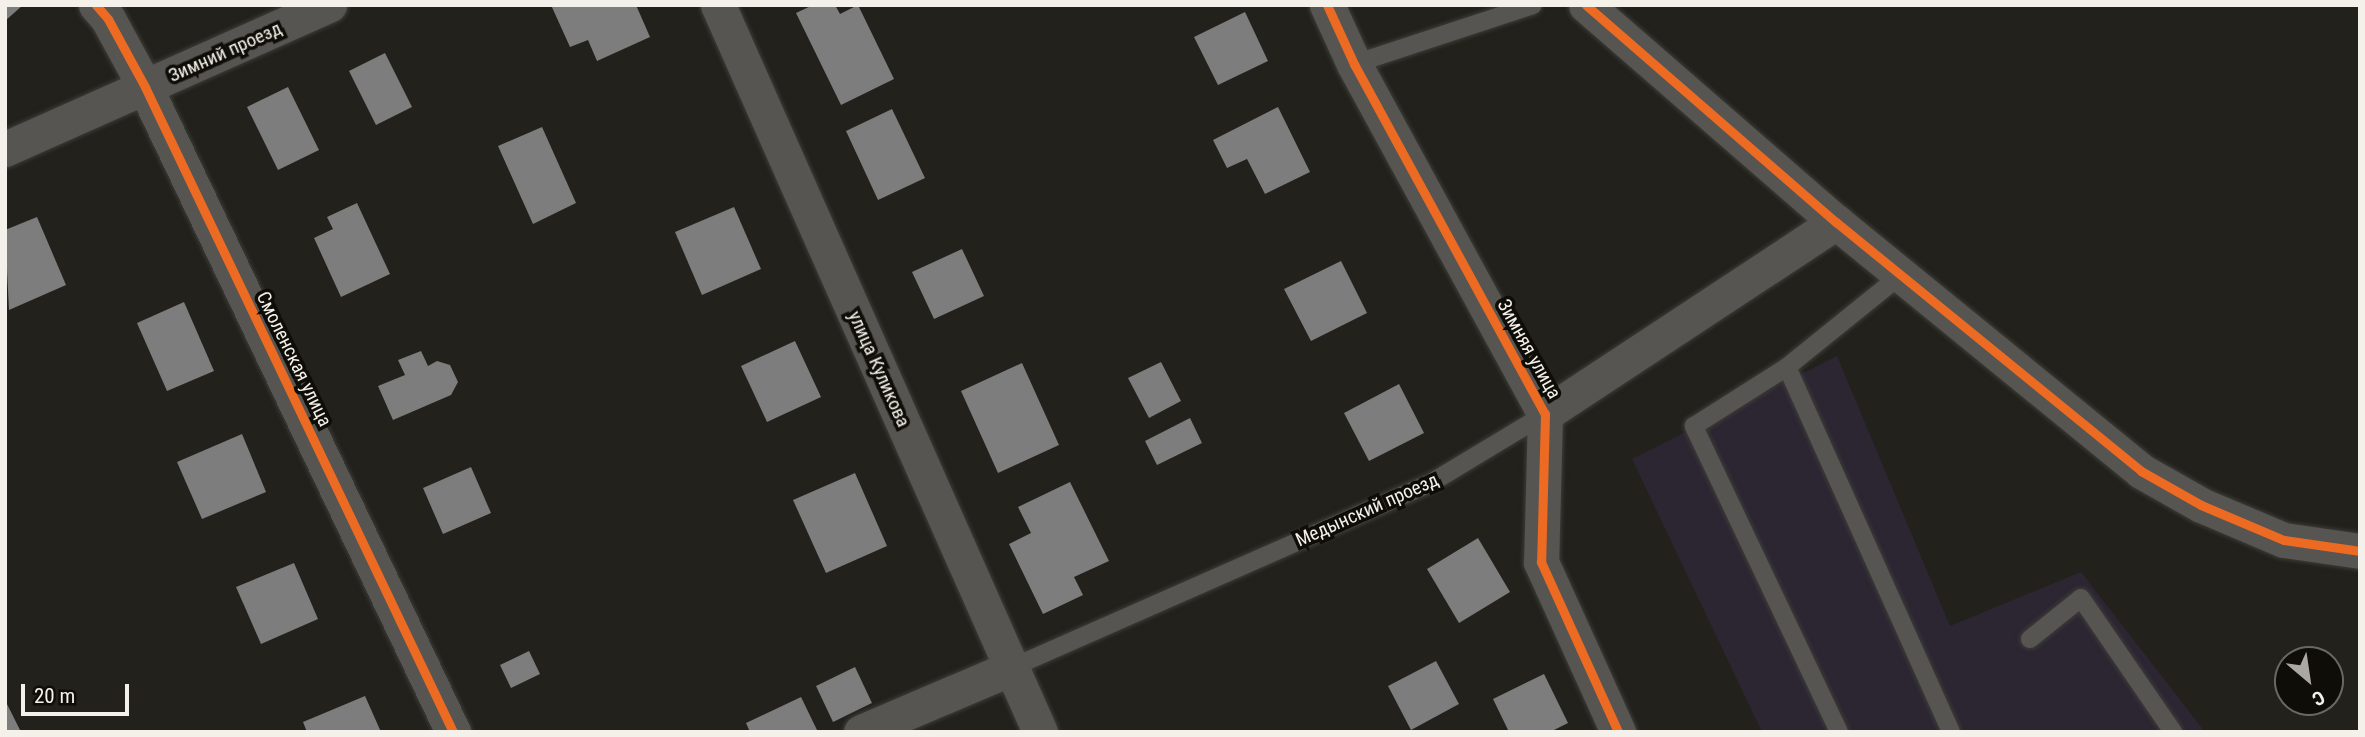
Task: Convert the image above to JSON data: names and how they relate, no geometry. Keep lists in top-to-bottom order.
{
  "streets": {
    "street": [
      "Зимний проезд",
      "Зимняя улица",
      "Смоленская улица",
      "улица Куликова",
      "Медынский проезд"
    ]
  },
  "crossings": [
    ["Зимний проезд", "Смоленская улица"],
    ["Зимняя улица", "Медынский проезд"],
    ["улица Куликова", "Медынский проезд"]
  ],
  "scale_bar": "20 m",
  "north": "bottom right"
}
